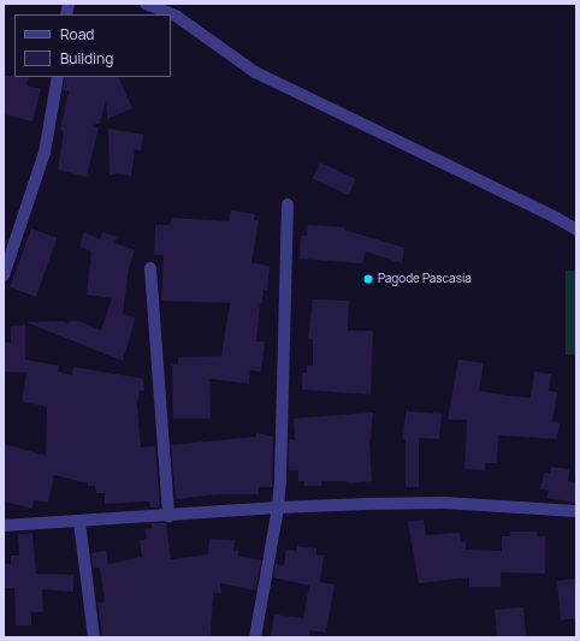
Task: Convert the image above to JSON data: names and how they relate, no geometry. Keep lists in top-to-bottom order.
{
  "places": ["Pagode Pascasia"],
  "legend": ["Road", "Building"]
}
